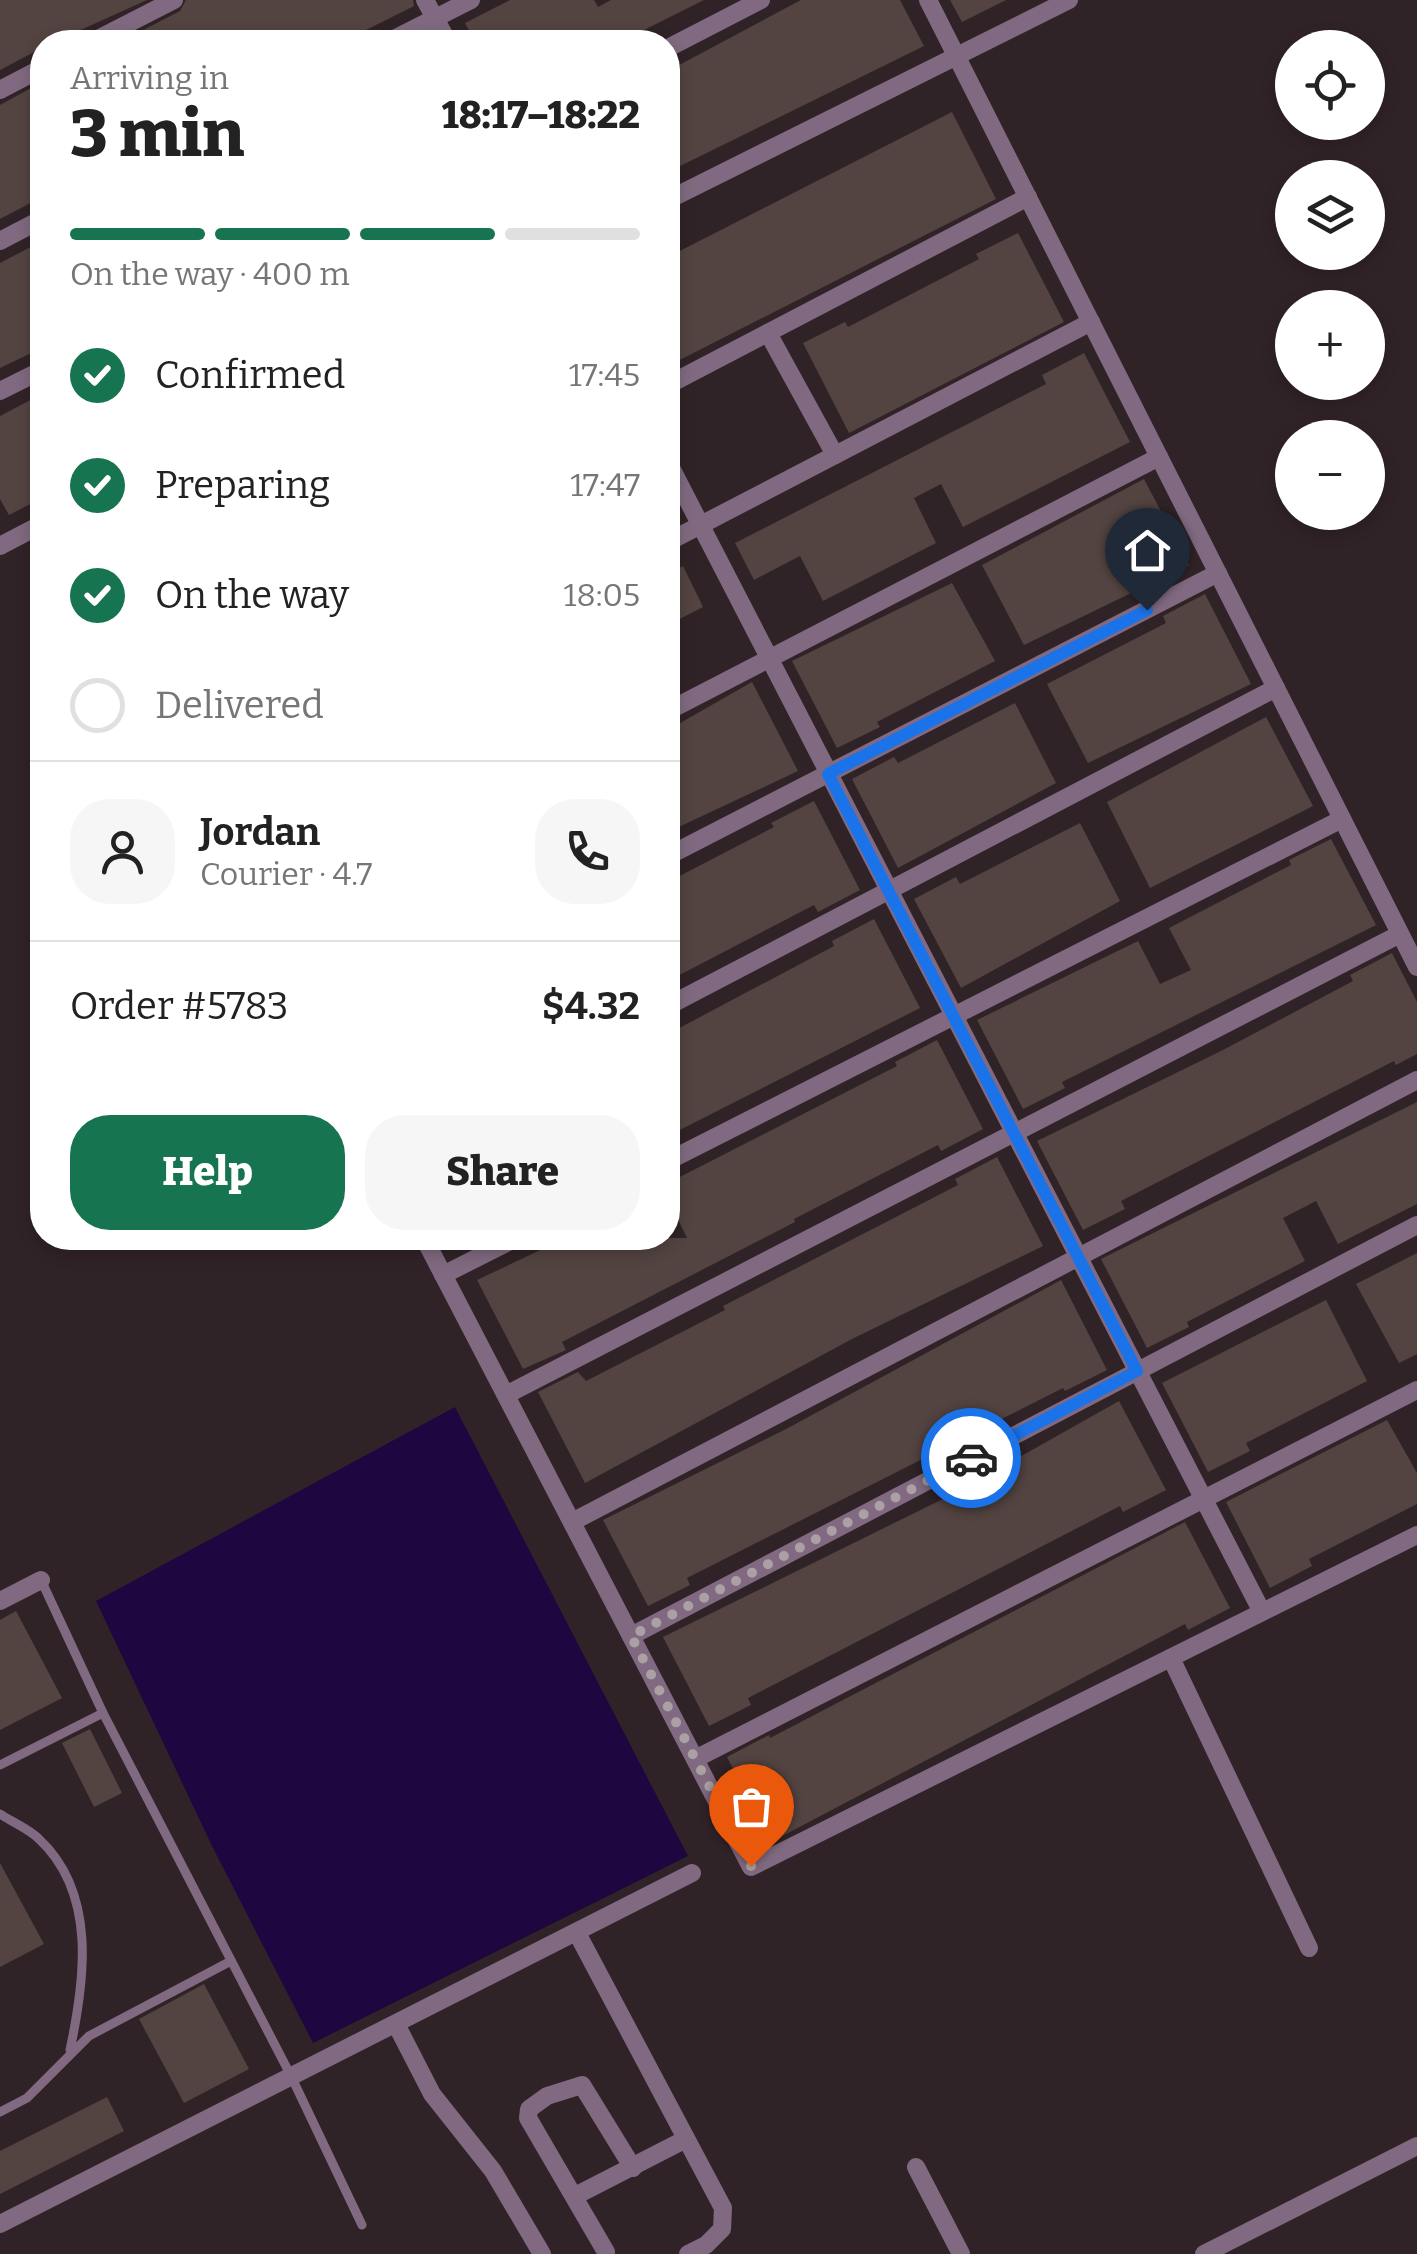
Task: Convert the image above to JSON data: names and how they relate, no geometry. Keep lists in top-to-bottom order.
{
  "page": {
    "map_buttons": ["+", "−"],
    "heading": ["3 min", "Arriving in", "18:17–18:22"],
    "panel": [
      "Jordan",
      "Courier · 4.7",
      "Order #5783",
      "$4.32"
    ],
    "bar": "On the way · 400 m",
    "list": [
      ["Confirmed", "17:45"],
      ["Preparing", "17:47"],
      ["On the way", "18:05"],
      "Delivered"
    ],
    "buttons": ["Help", "Share"]
  }
}
